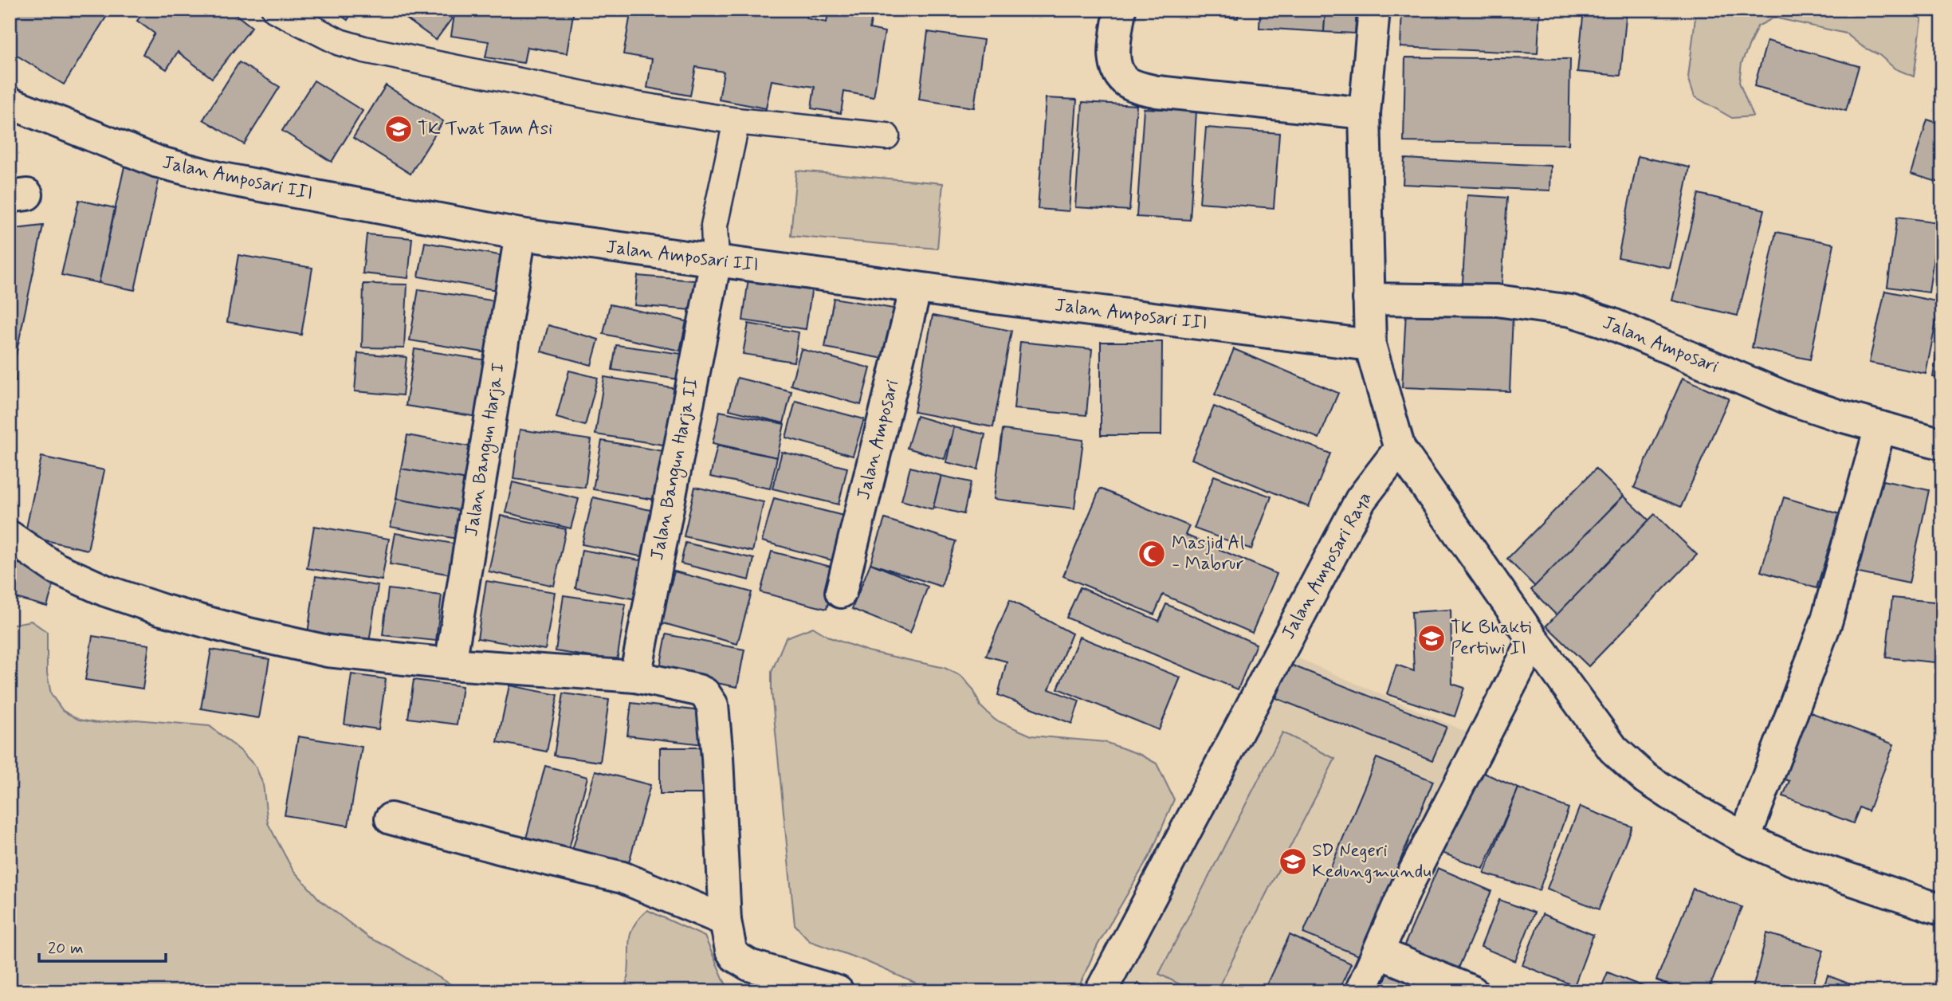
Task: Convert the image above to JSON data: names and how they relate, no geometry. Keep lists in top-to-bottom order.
{
  "streets": {
    "street": [
      "Jalan Amposari III",
      "Jalan Amposari",
      "Jalan Bangun Harja I",
      "Jalan Bangun Harja II",
      "Jalan Amposari Raya"
    ]
  },
  "crossings": [
    ["Jalan Amposari III", "Jalan Amposari"],
    ["Jalan Amposari III", "Jalan Bangun Harja I"],
    ["Jalan Amposari III", "Jalan Bangun Harja II"]
  ],
  "places": {
    "school or university": ["TK Twat Tam Asi", "TK Bhakti Pertiwi II", "SD Negeri Kedungmundu"],
    "mosque": ["Masjid Al - Mabrur"]
  },
  "scale_bar": "20 m"
}
